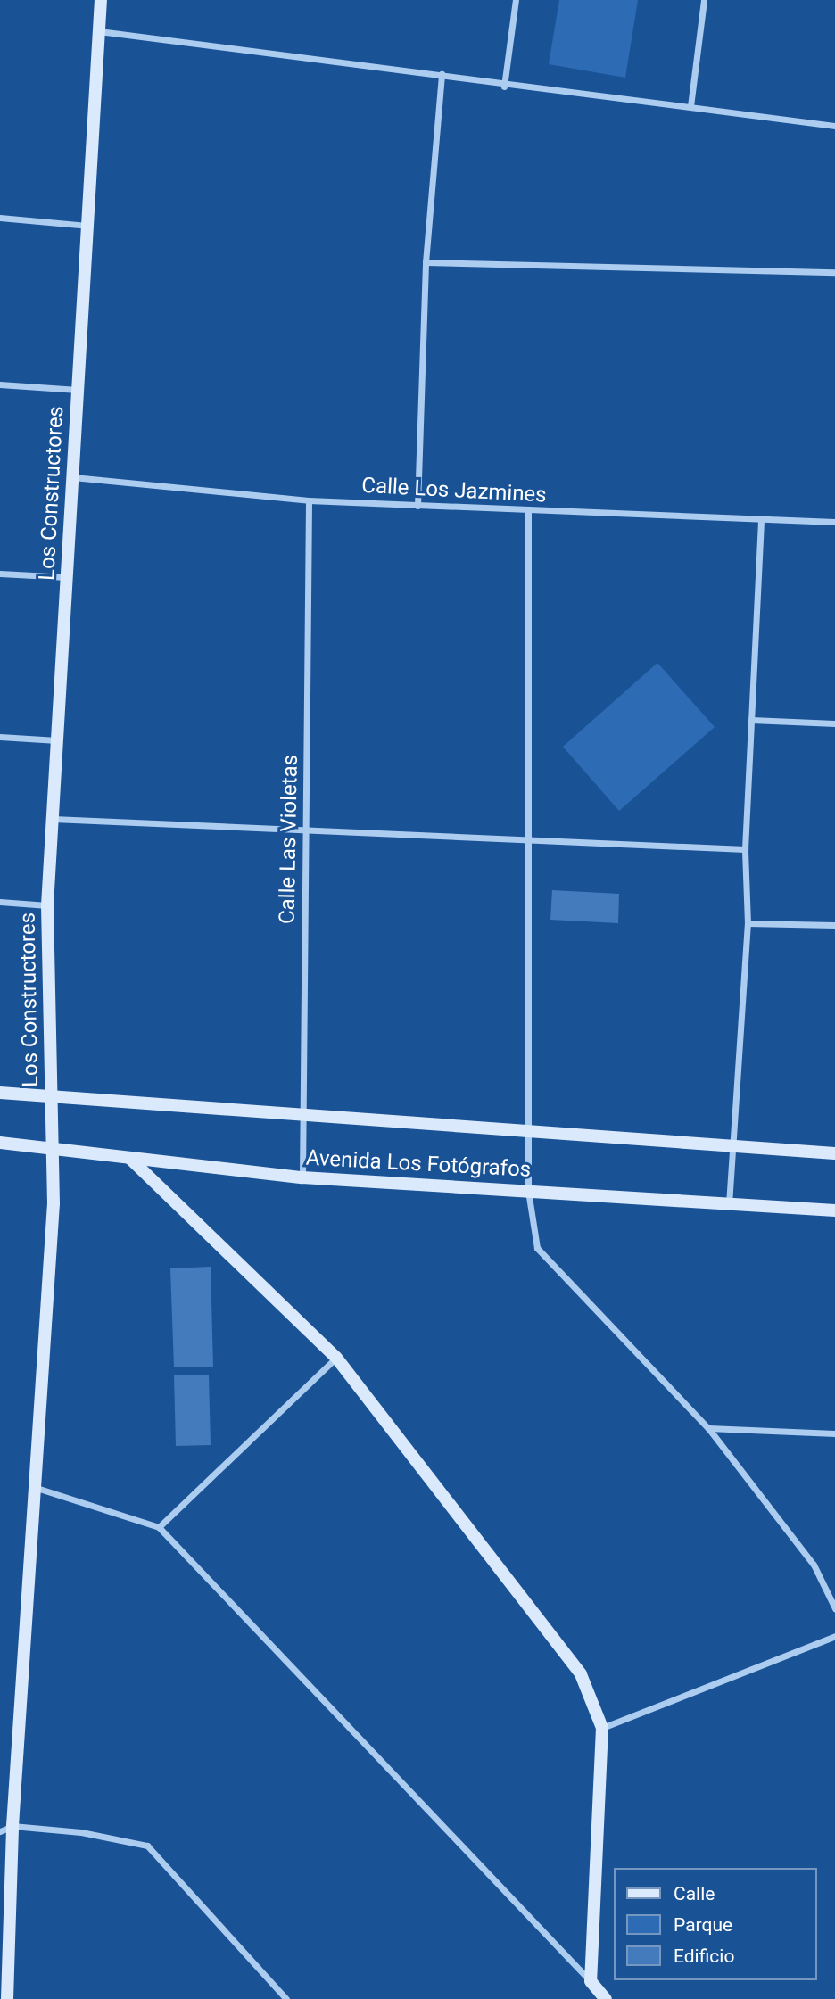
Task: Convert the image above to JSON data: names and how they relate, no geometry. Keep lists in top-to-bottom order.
{
  "streets": {
    "street": [
      "Calle Los Jazmines",
      "Los Constructores",
      "Calle Las Violetas",
      "Avenida Los Fotógrafos"
    ]
  },
  "crossings": [
    ["Calle Los Jazmines", "Los Constructores"],
    ["Calle Los Jazmines", "Calle Las Violetas"],
    ["Los Constructores", "Avenida Los Fotógrafos"],
    ["Calle Las Violetas", "Avenida Los Fotógrafos"]
  ],
  "legend": ["Calle", "Parque", "Edificio"]
}
